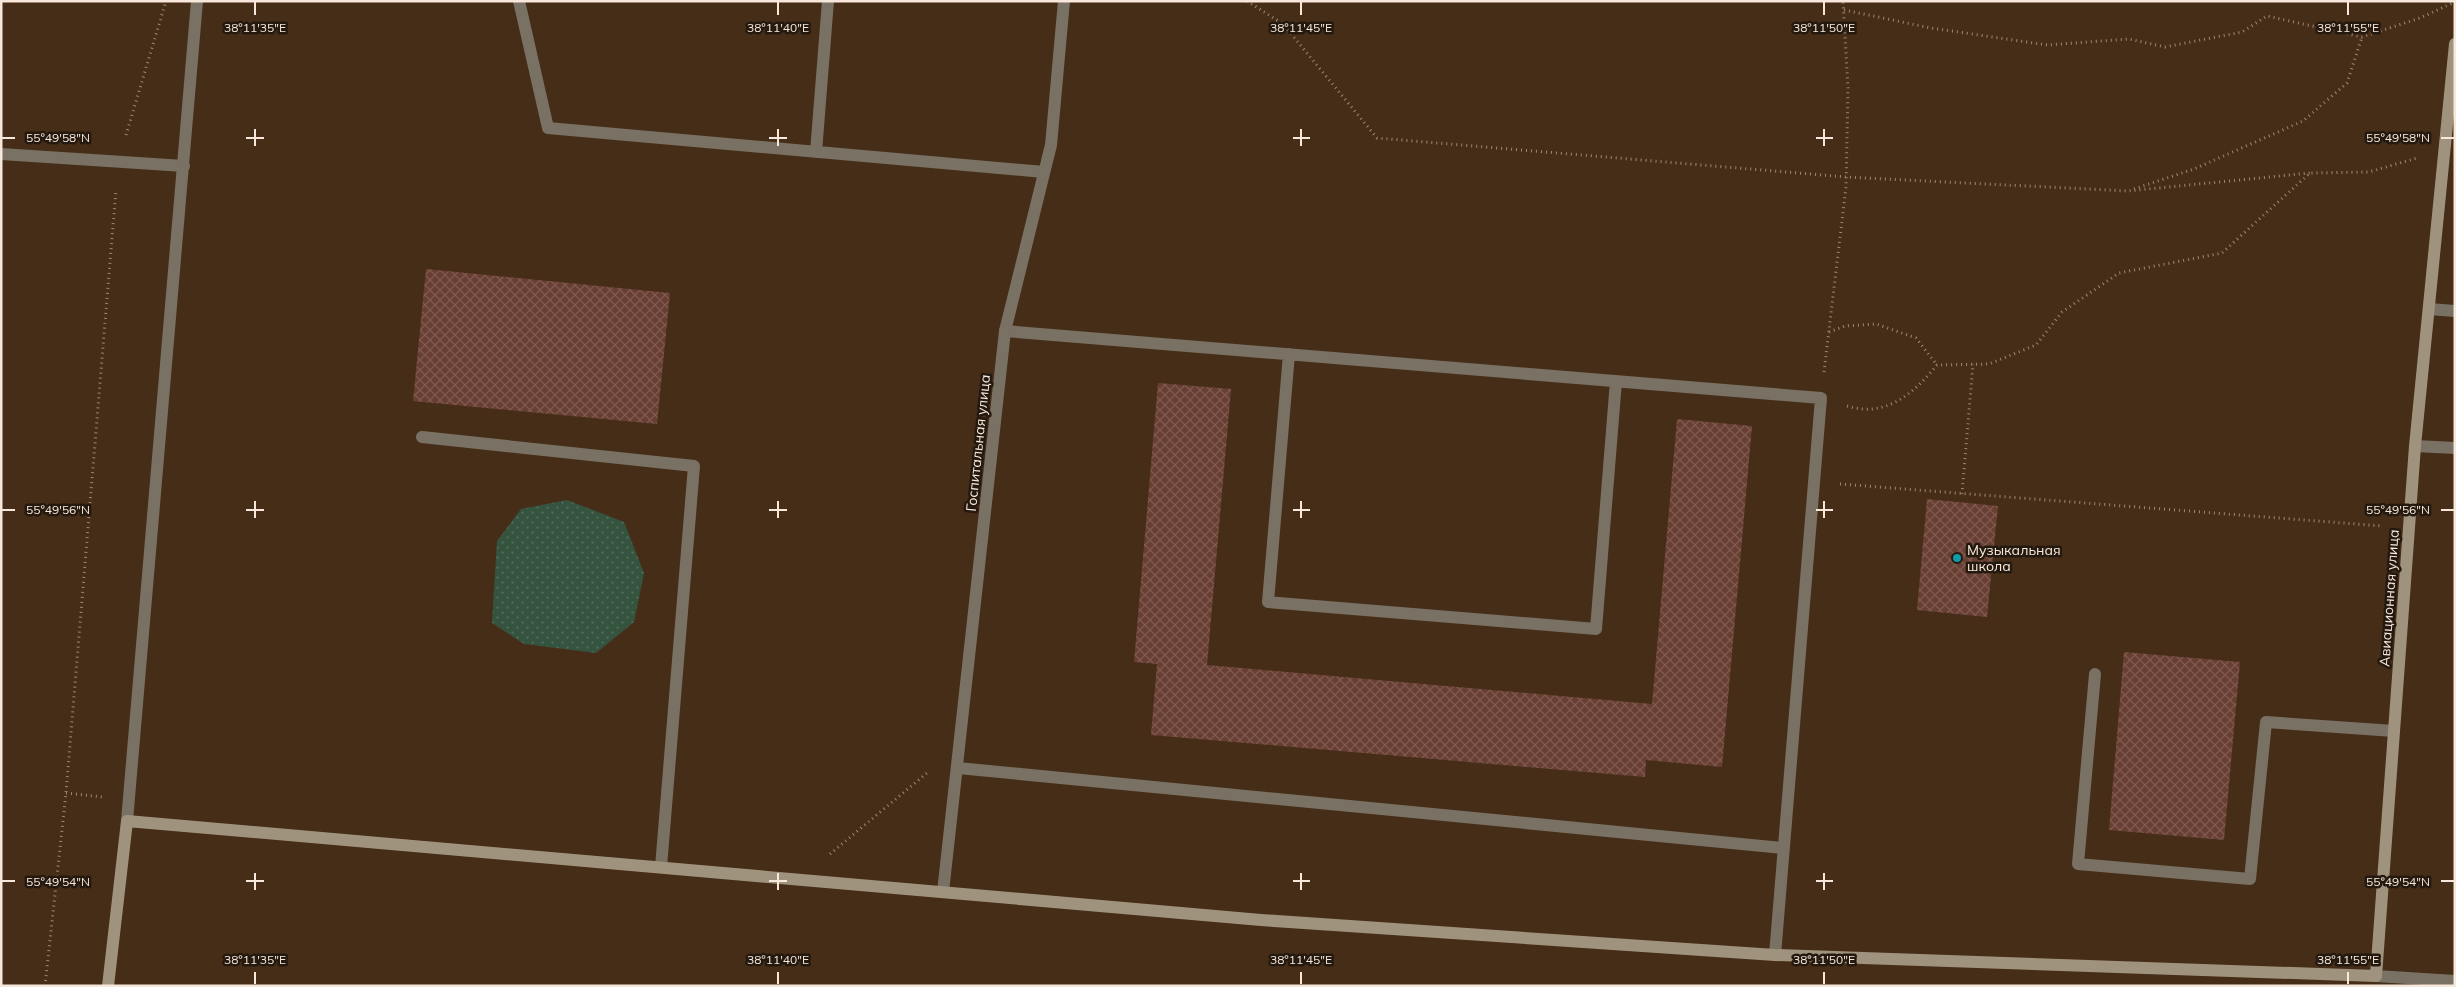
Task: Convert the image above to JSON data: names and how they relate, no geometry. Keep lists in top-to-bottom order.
{
  "streets": {
    "street": ["Госпитальная улица", "Авиационная улица"]
  },
  "places": ["Музыкальная школа"],
  "coordinates": [
    "38°11'35\"E",
    "38°11'40\"E",
    "38°11'45\"E",
    "38°11'50\"E",
    "38°11'55\"E",
    "55°49'58\"N",
    "55°49'56\"N",
    "55°49'54\"N"
  ]
}
